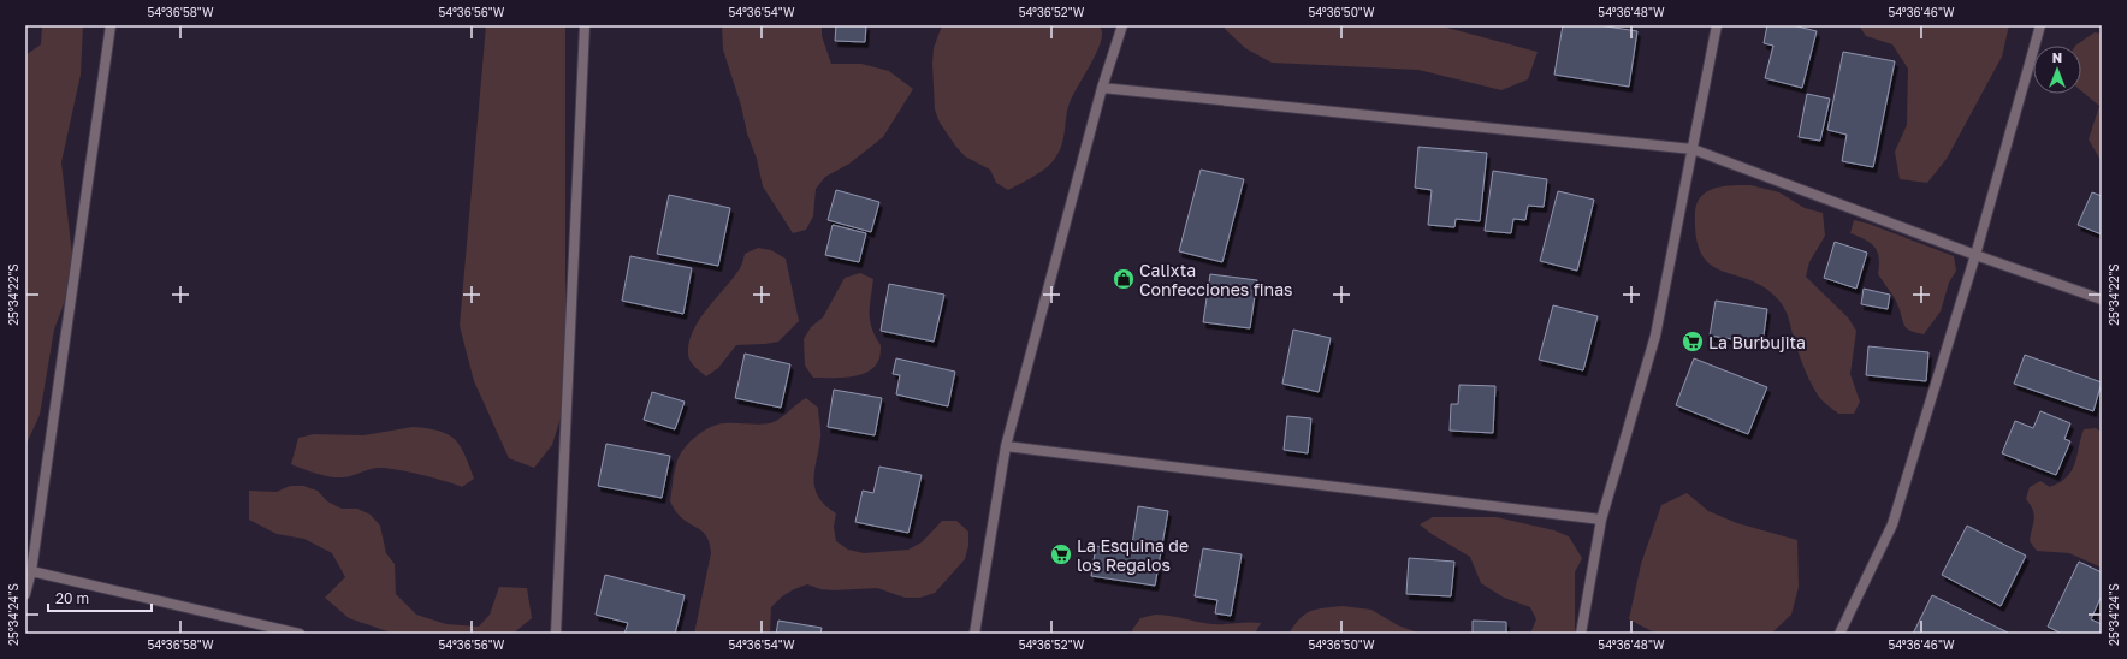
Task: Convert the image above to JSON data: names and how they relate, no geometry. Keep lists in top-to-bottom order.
{
  "places": {
    "shop": ["Calixta Confecciones finas"],
    "supermarket": ["La Burbujita", "La Esquina de los Regalos"]
  },
  "scale_bar": "20 m",
  "north": "top",
  "coordinates": [
    "54°36'58\"W",
    "54°36'56\"W",
    "54°36'54\"W",
    "54°36'52\"W",
    "54°36'50\"W",
    "54°36'48\"W",
    "54°36'46\"W",
    "25°34'22\"S",
    "25°34'24\"S"
  ]
}
